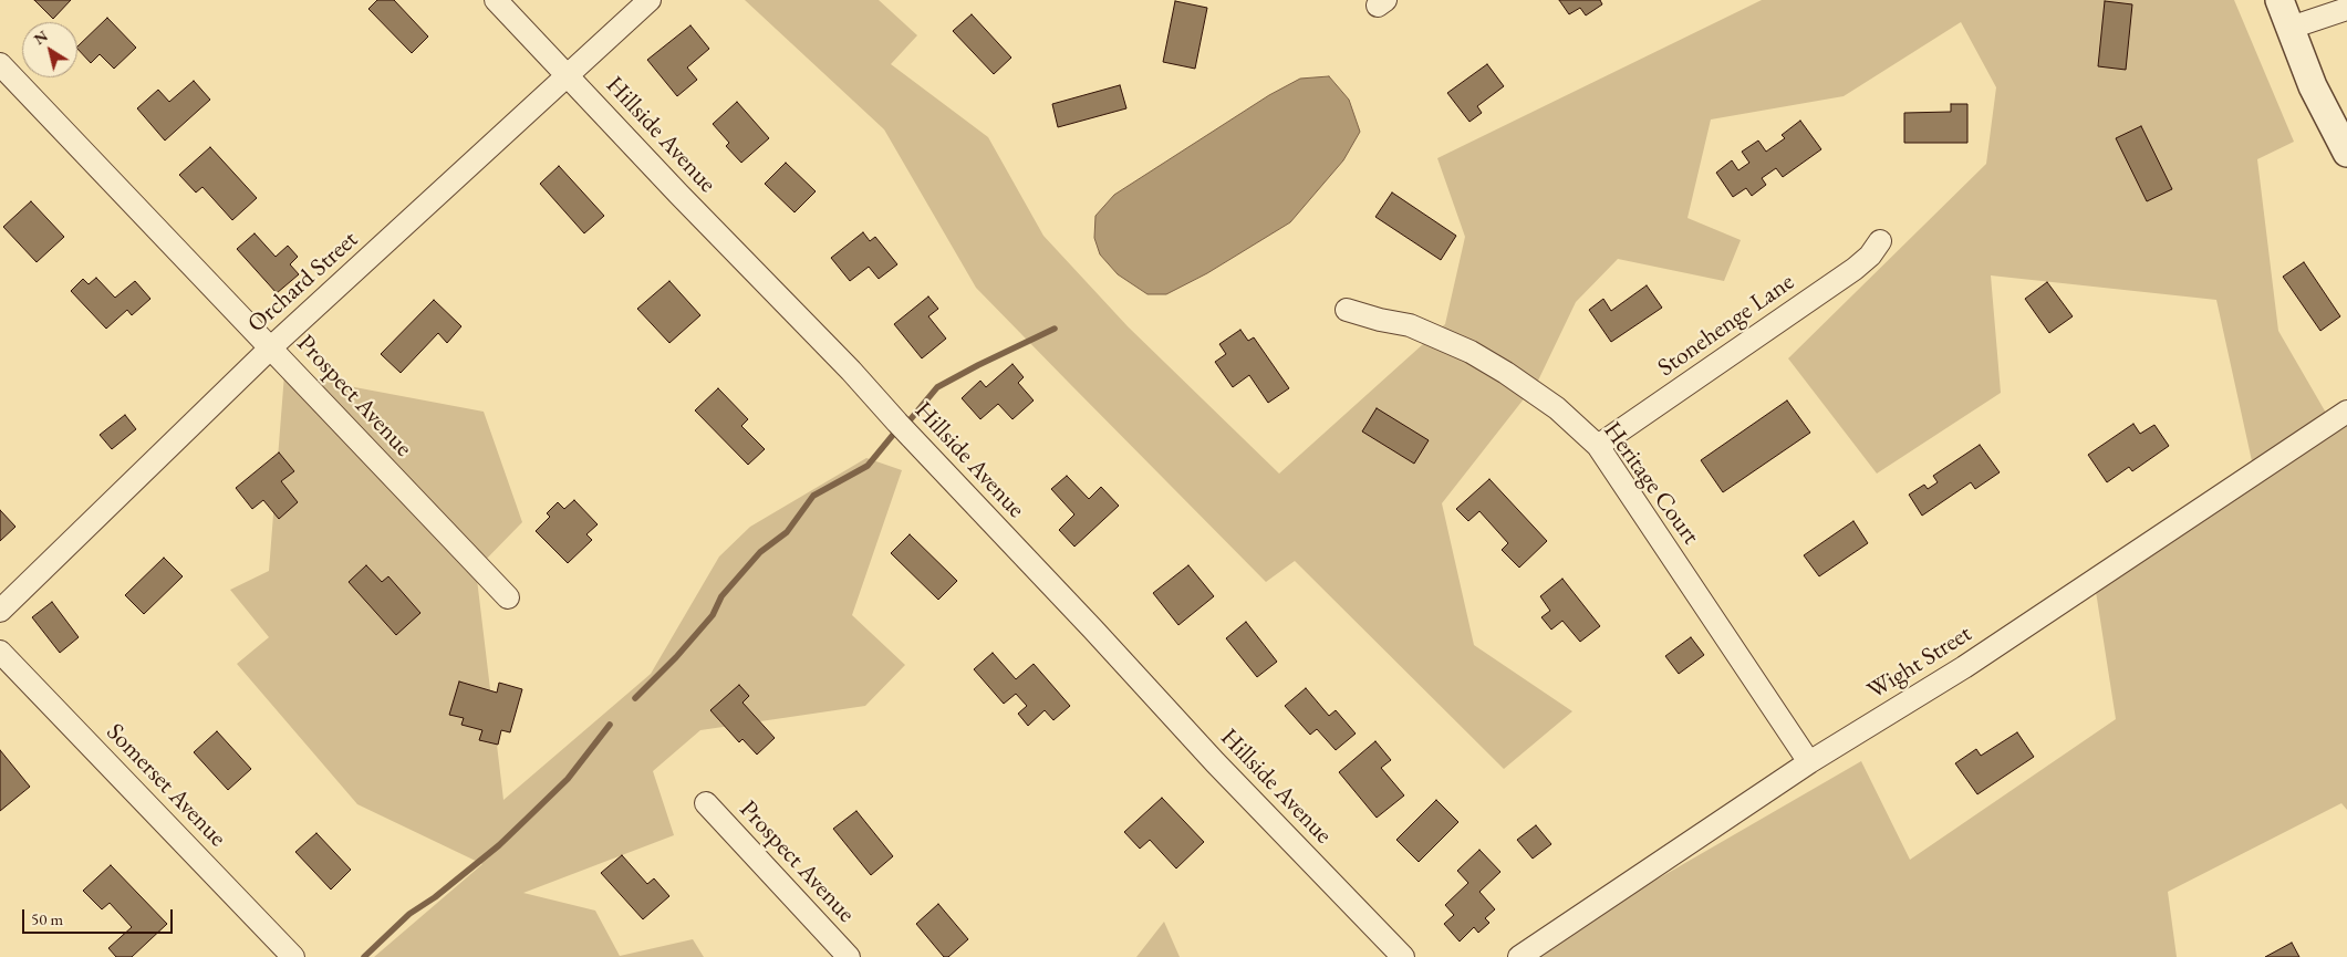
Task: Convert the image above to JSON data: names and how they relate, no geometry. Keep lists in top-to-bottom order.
{
  "streets": {
    "street": [
      "Hillside Avenue",
      "Orchard Street",
      "Stonehenge Lane",
      "Prospect Avenue",
      "Heritage Court",
      "Wight Street",
      "Somerset Avenue"
    ]
  },
  "crossings": [
    ["Hillside Avenue", "Orchard Street"],
    ["Orchard Street", "Prospect Avenue"],
    ["Stonehenge Lane", "Heritage Court"],
    ["Heritage Court", "Wight Street"]
  ],
  "scale_bar": "50 m",
  "north": "top left"
}
